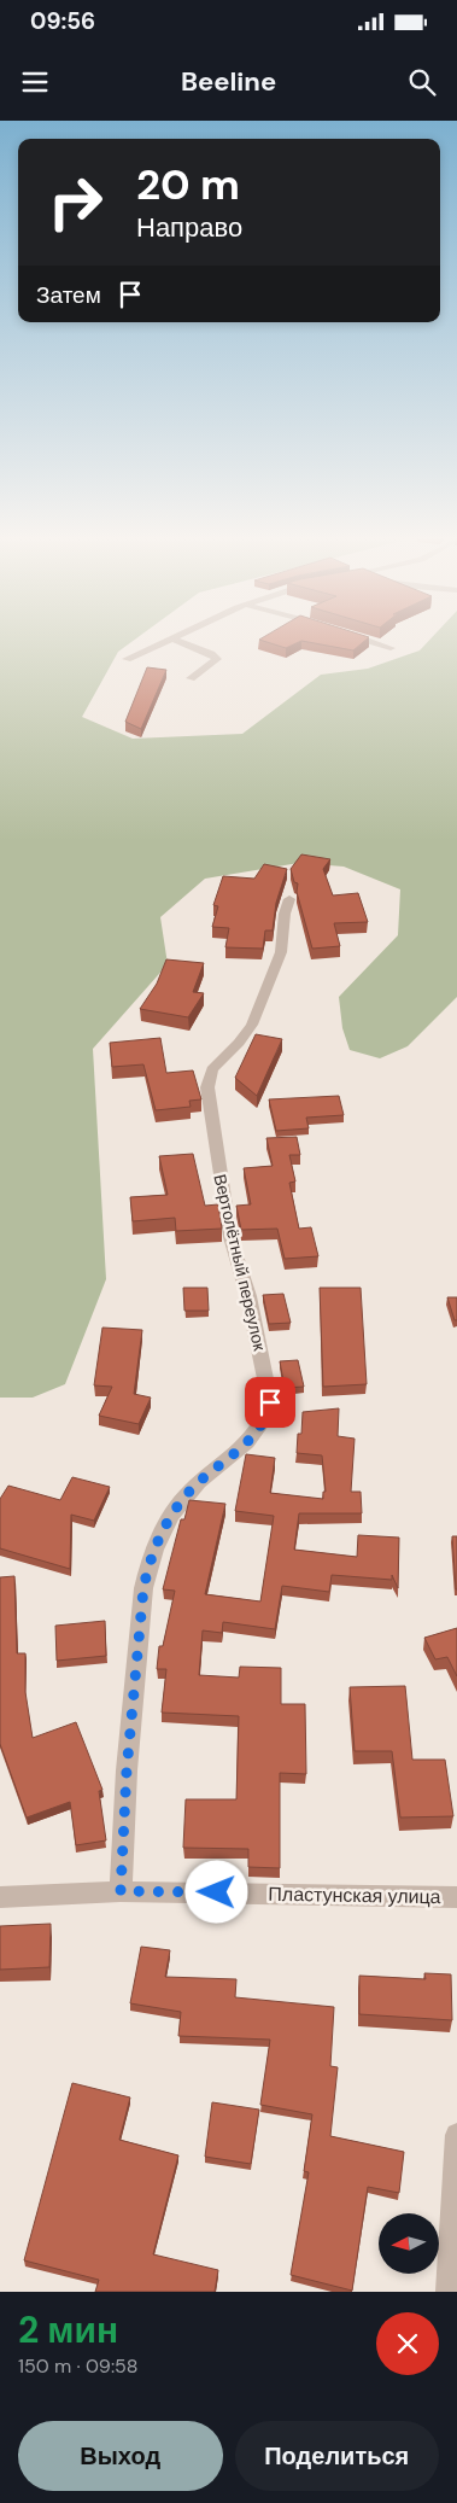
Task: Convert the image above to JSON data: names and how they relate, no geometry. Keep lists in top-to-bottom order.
{
  "streets": {
    "street": ["Вертолётный переулок", "Пластунская улица"]
  },
  "crossings": [
    ["Вертолётный переулок", "Пластунская улица"]
  ],
  "north": "left",
  "page": {
    "status": "09:56",
    "header": "Beeline",
    "turn": ["20 m", "Направо"],
    "then": "Затем",
    "heading": ["2 мин", "150 m · 09:58"],
    "buttons": ["Выход", "Поделиться"]
  }
}
